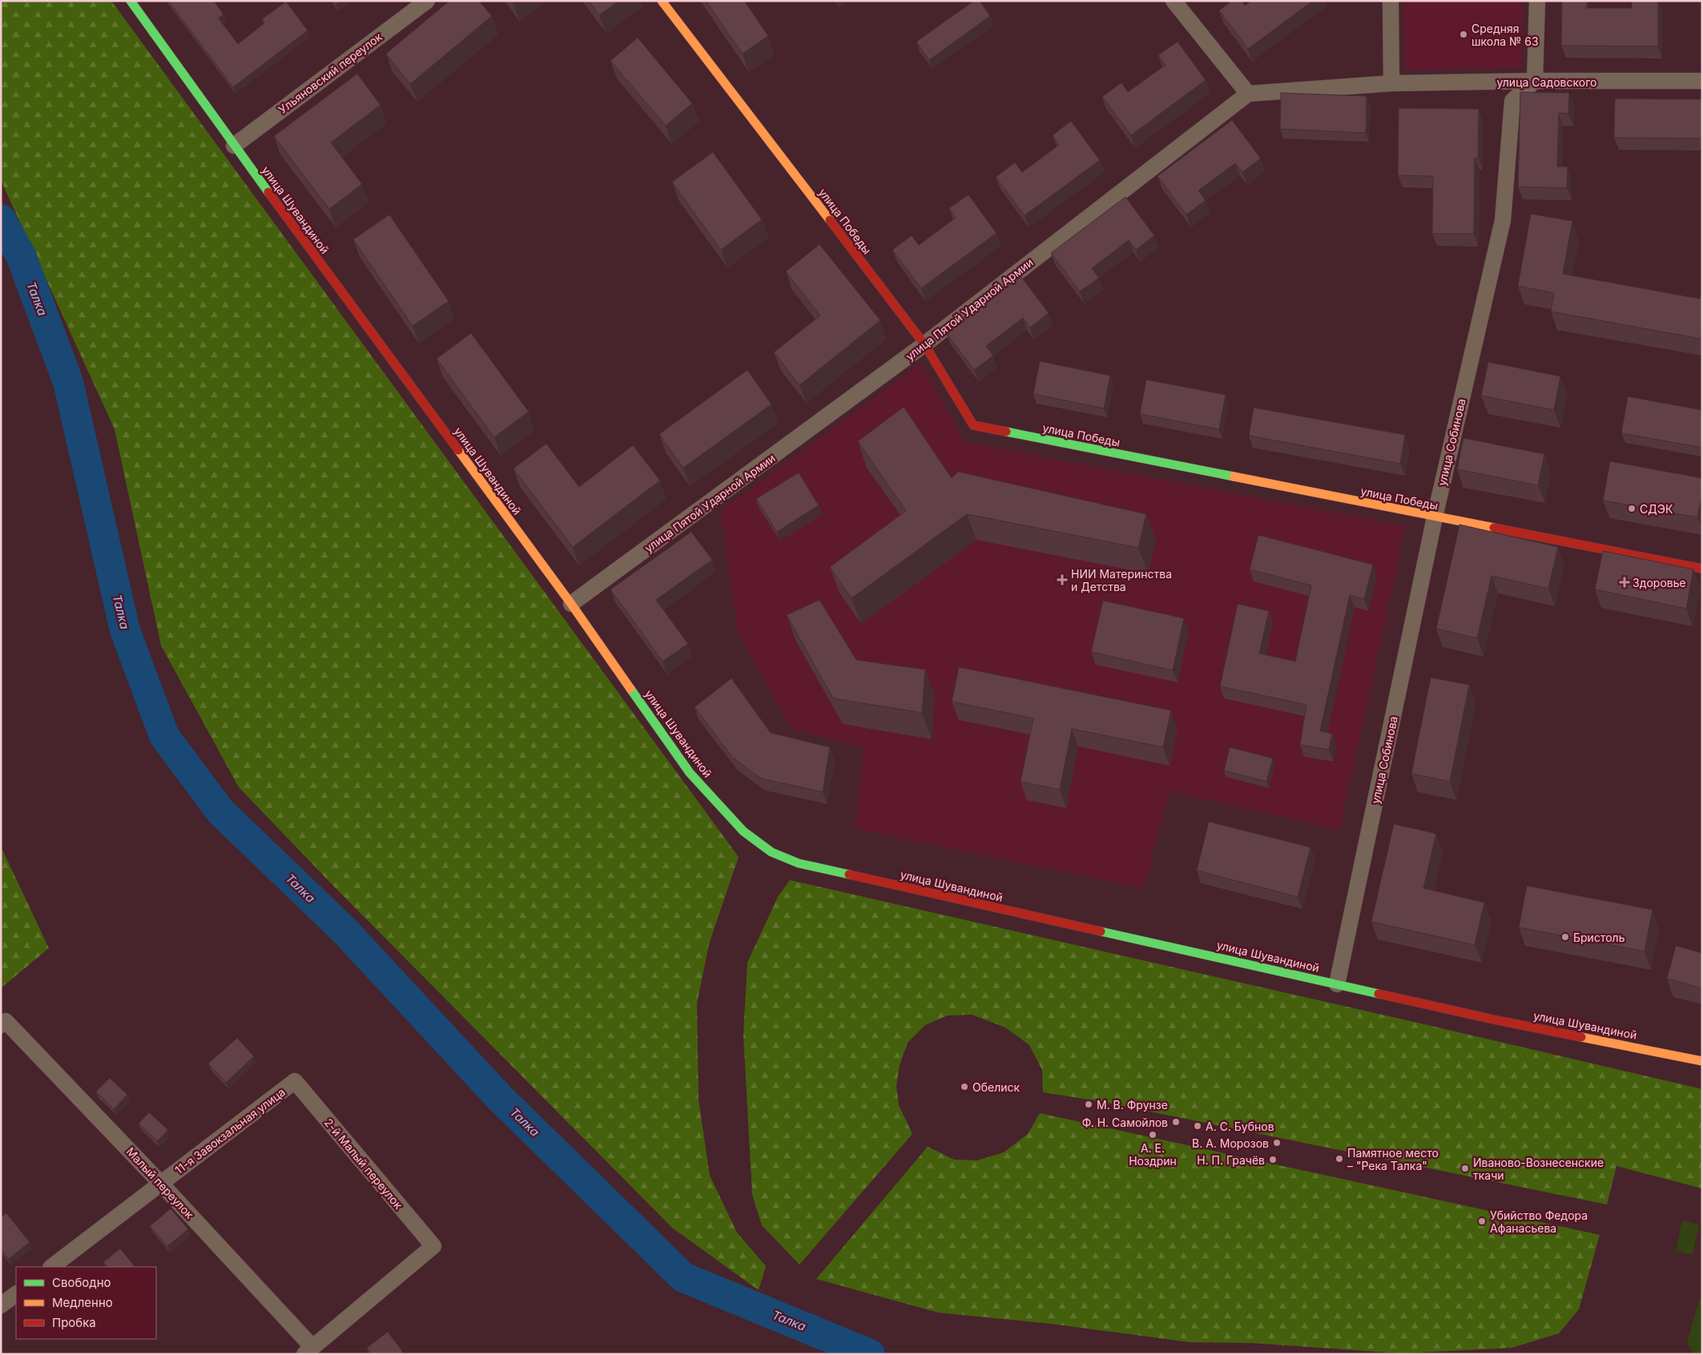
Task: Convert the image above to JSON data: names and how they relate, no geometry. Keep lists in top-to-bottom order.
{
  "streets": {
    "street": [
      "Ульяновский переулок",
      "улица Садовского",
      "улица Шувандиной",
      "улица Победы",
      "улица Пятой Ударной Армии",
      "улица Собинова",
      "11-я Завокзальная улица",
      "2-й Малый переулок",
      "Малый переулок"
    ]
  },
  "crossings": [
    ["Ульяновский переулок", "улица Шувандиной"],
    ["улица Садовского", "улица Собинова"],
    ["улица Шувандиной", "улица Пятой Ударной Армии"],
    ["улица Шувандиной", "улица Собинова"],
    ["улица Победы", "улица Пятой Ударной Армии"],
    ["улица Победы", "улица Собинова"],
    ["11-я Завокзальная улица", "2-й Малый переулок"],
    ["11-я Завокзальная улица", "Малый переулок"],
    ["2-й Малый переулок", "Малый переулок"]
  ],
  "water": ["Талка"],
  "places": {
    "other": [
      "Средняя школа № 63",
      "СДЭК",
      "Бристоль",
      "Обелиск",
      "М. В. Фрунзе",
      "Ф. Н. Самойлов",
      "А. С. Бубнов",
      "А. Е. Ноздрин",
      "В. А. Морозов",
      "Памятное место – \"Река Талка\"",
      "Н. П. Грачёв",
      "Иваново-Вознесенские ткачи",
      "Убийство Федора Афанасьева"
    ],
    "health": ["НИИ Материнства и Детства", "Здоровье"]
  },
  "legend": ["Свободно", "Медленно", "Пробка"]
}
